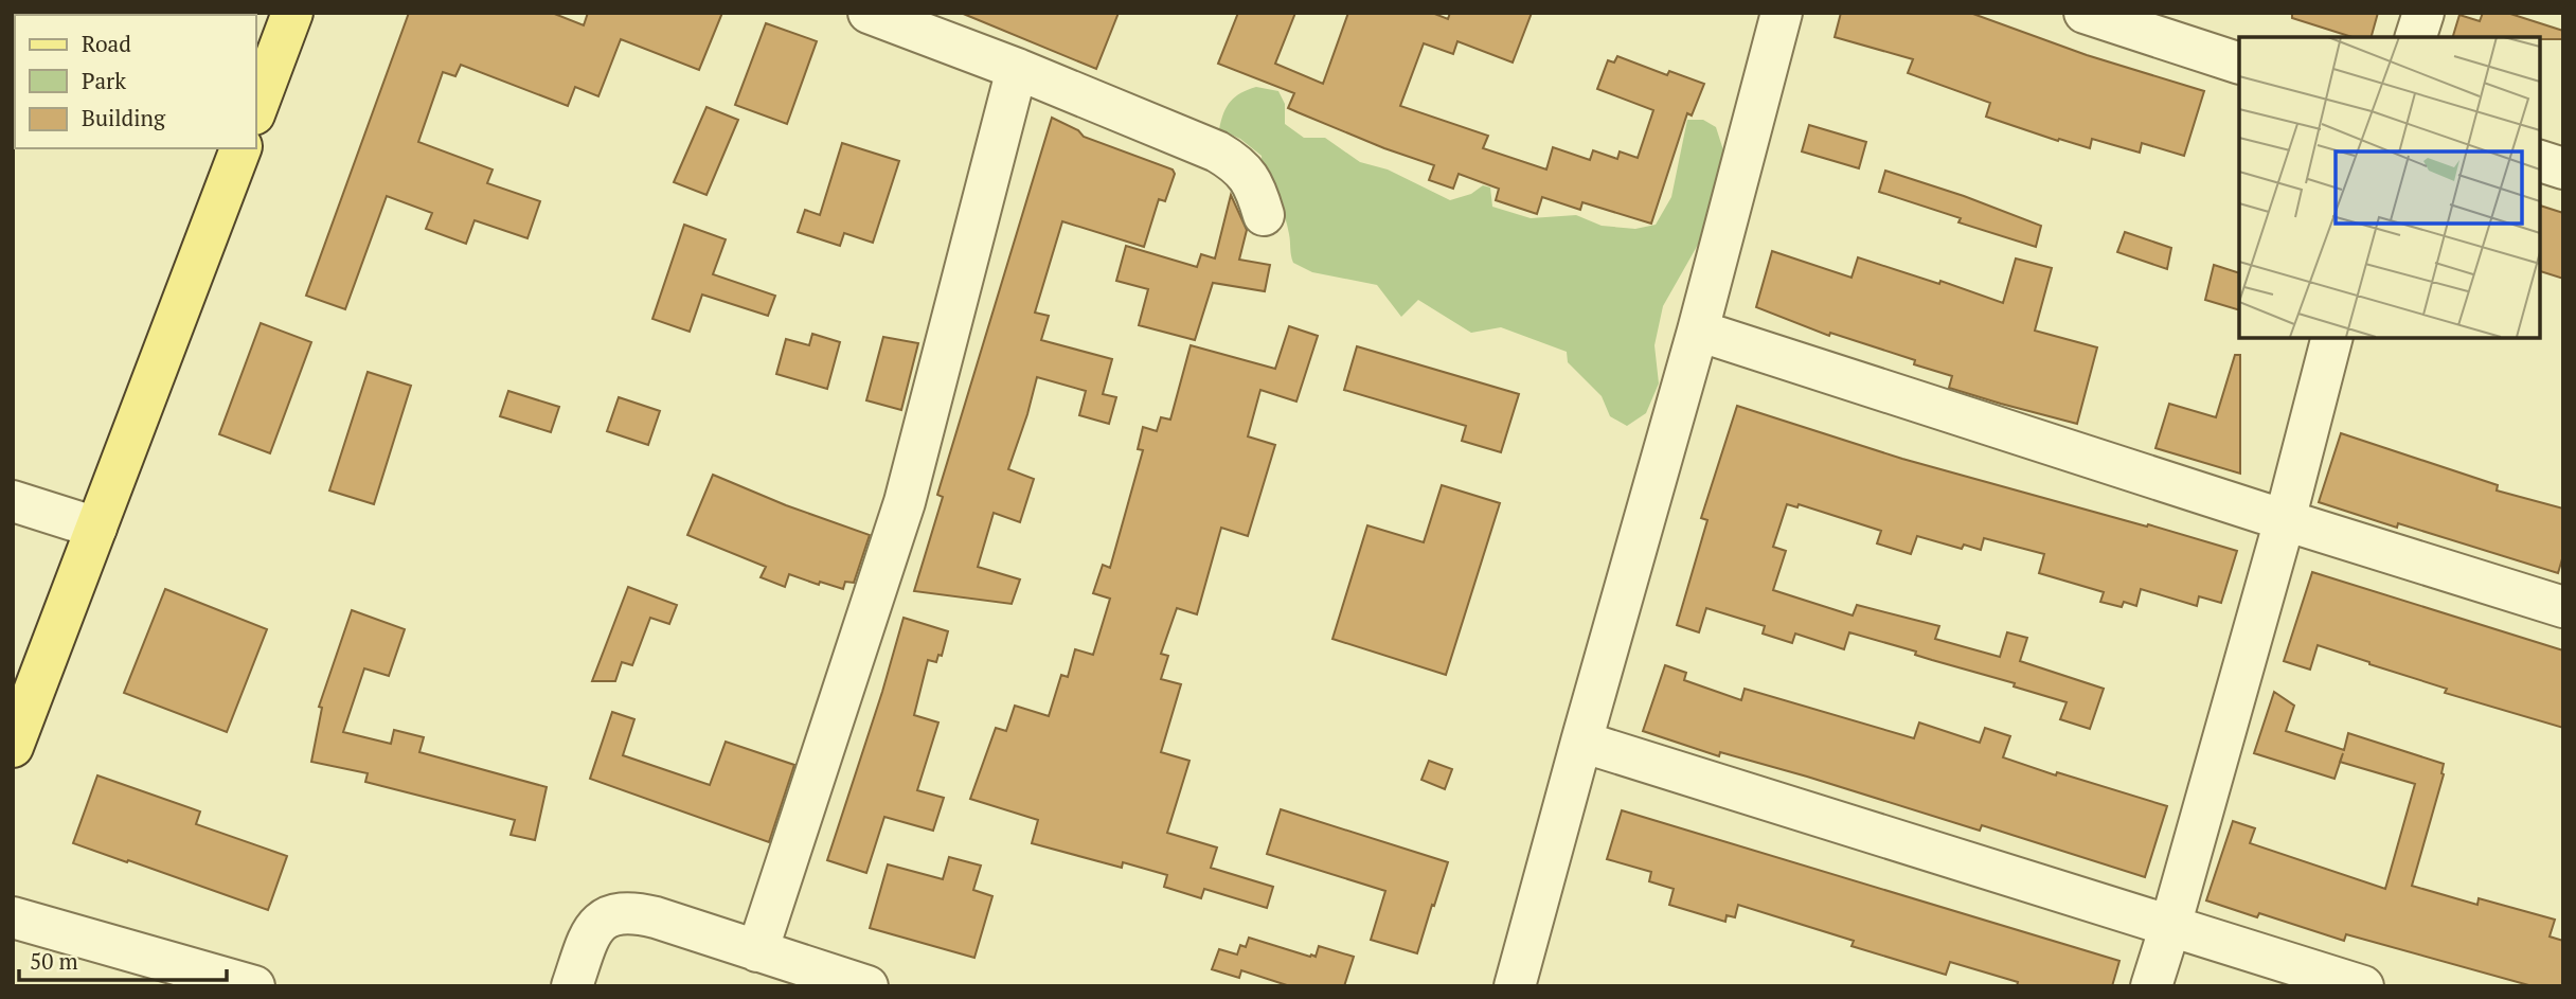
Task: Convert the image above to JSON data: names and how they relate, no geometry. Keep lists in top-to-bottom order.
{
  "legend": ["Road", "Park", "Building"],
  "scale_bar": "50 m"
}
